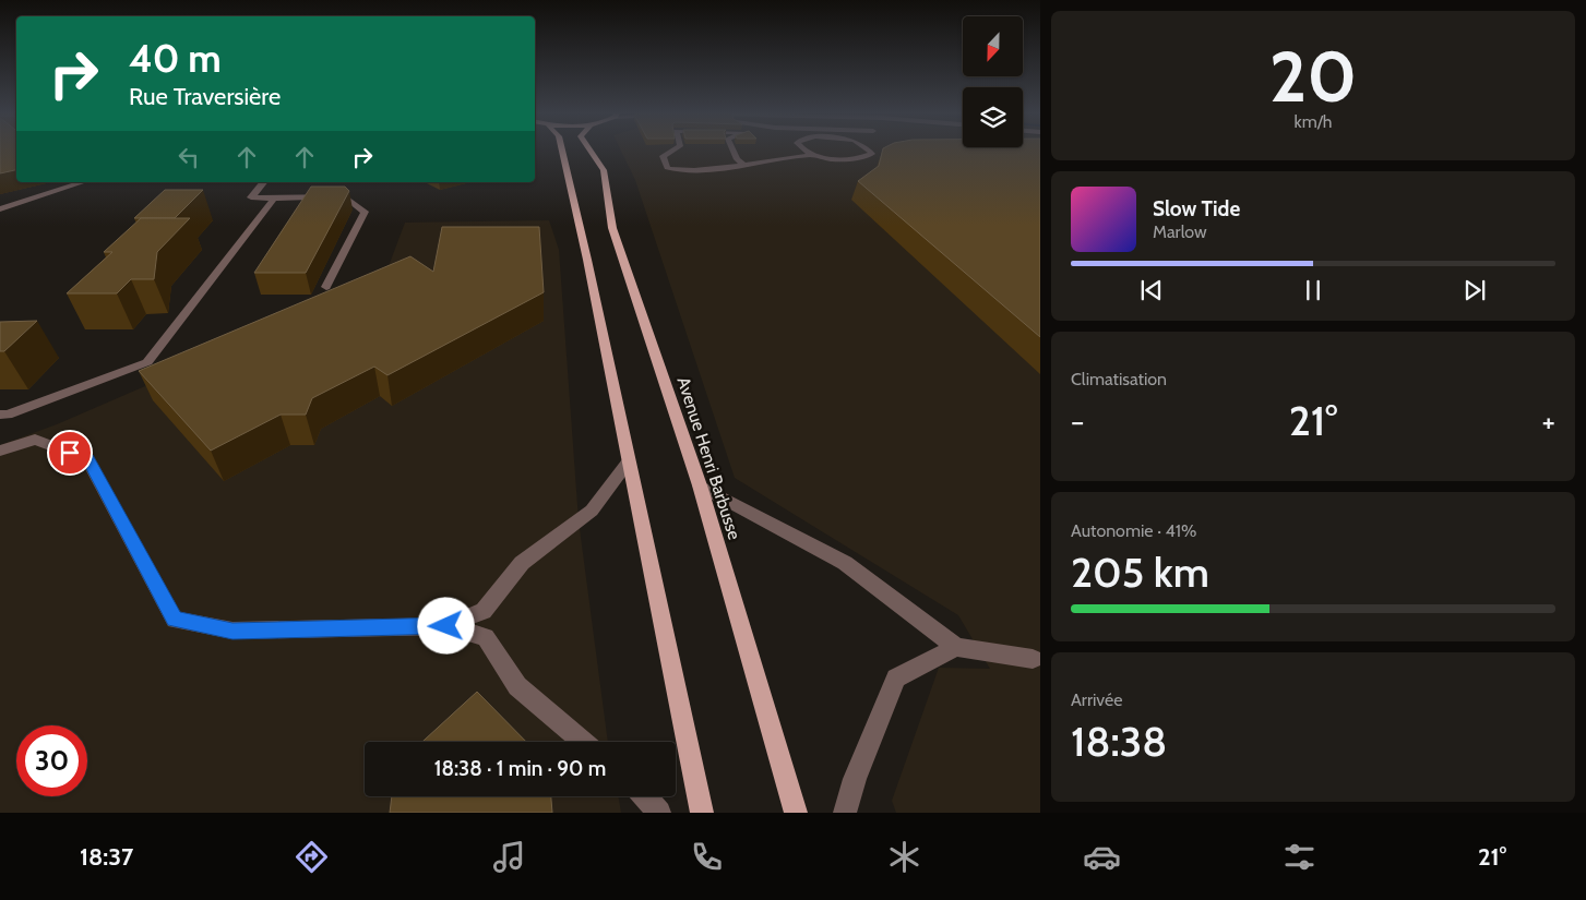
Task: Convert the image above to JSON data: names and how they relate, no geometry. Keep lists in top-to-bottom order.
{
  "streets": {
    "main road": ["Avenue Henri Barbusse"]
  },
  "north": "bottom",
  "page": {
    "tile": [
      ["20", "km/h"],
      "Climatisation",
      ["Autonomie · 41%", "205 km"],
      ["Arrivée", "18:38"]
    ],
    "turn": ["40 m", "Rue Traversière"],
    "song": ["Slow Tide", "Marlow"],
    "heat": ["−", "21°", "+"],
    "limit": "30",
    "trip": "18:38 · 1 min · 90 m",
    "tabs": ["18:37", "21°"]
  }
}
